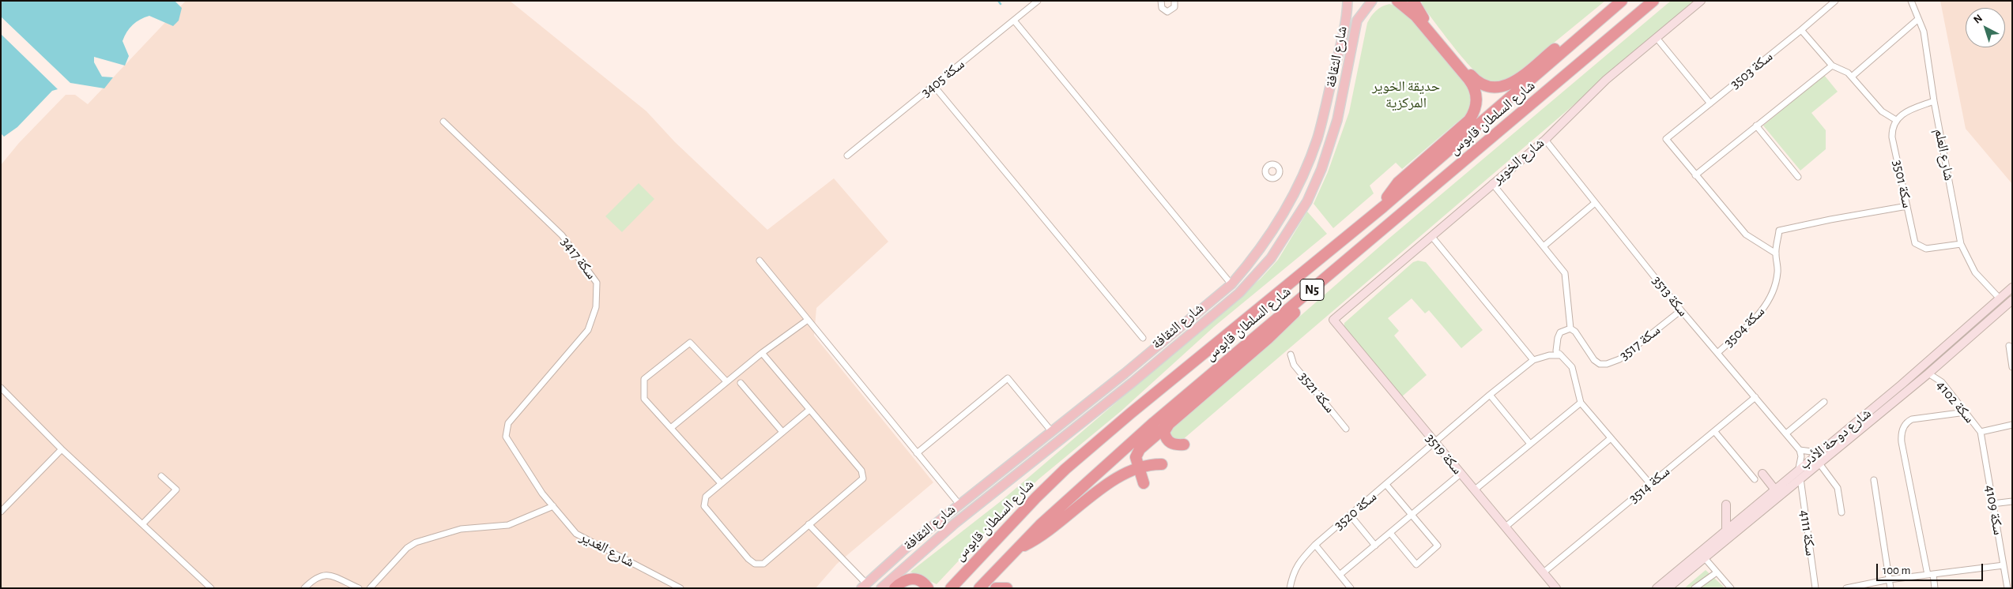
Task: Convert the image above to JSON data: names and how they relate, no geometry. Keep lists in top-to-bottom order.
{
  "streets": {
    "highway": ["شارع السلطان قابوس", "N5"],
    "main road": [
      "شارع الثقافة",
      "شارع الخوير",
      "شارع دوحة الأدب",
      "سكة 3519"
    ],
    "street": [
      "سكة 3503",
      "سكة 3405",
      "شارع العلم",
      "سكة 3501",
      "سكة 3417",
      "سكة 3513",
      "سكة 3504",
      "سكة 3517",
      "سكة 3521",
      "سكة 4102",
      "سكة 3514",
      "سكة 4109",
      "سكة 3520",
      "سكة 4111",
      "شارع الغدير"
    ]
  },
  "crossings": [
    ["شارع العلم", "سكة 3501"],
    ["شارع العلم", "شارع دوحة الأدب"],
    ["شارع الخوير", "سكة 3513"],
    ["شارع الخوير", "سكة 3519"],
    ["سكة 3501", "سكة 3504"],
    ["سكة 3417", "شارع الغدير"],
    ["سكة 3513", "سكة 3504"],
    ["سكة 3513", "سكة 3517"],
    ["سكة 3513", "سكة 3514"],
    ["سكة 4102", "شارع دوحة الأدب"],
    ["سكة 4102", "سكة 4109"],
    ["شارع دوحة الأدب", "سكة 4111"],
    ["سكة 3519", "سكة 3514"],
    ["سكة 3519", "سكة 3520"]
  ],
  "parks": ["حديقة الخوير المركزية"],
  "scale_bar": "100 m",
  "north": "top left"
}
